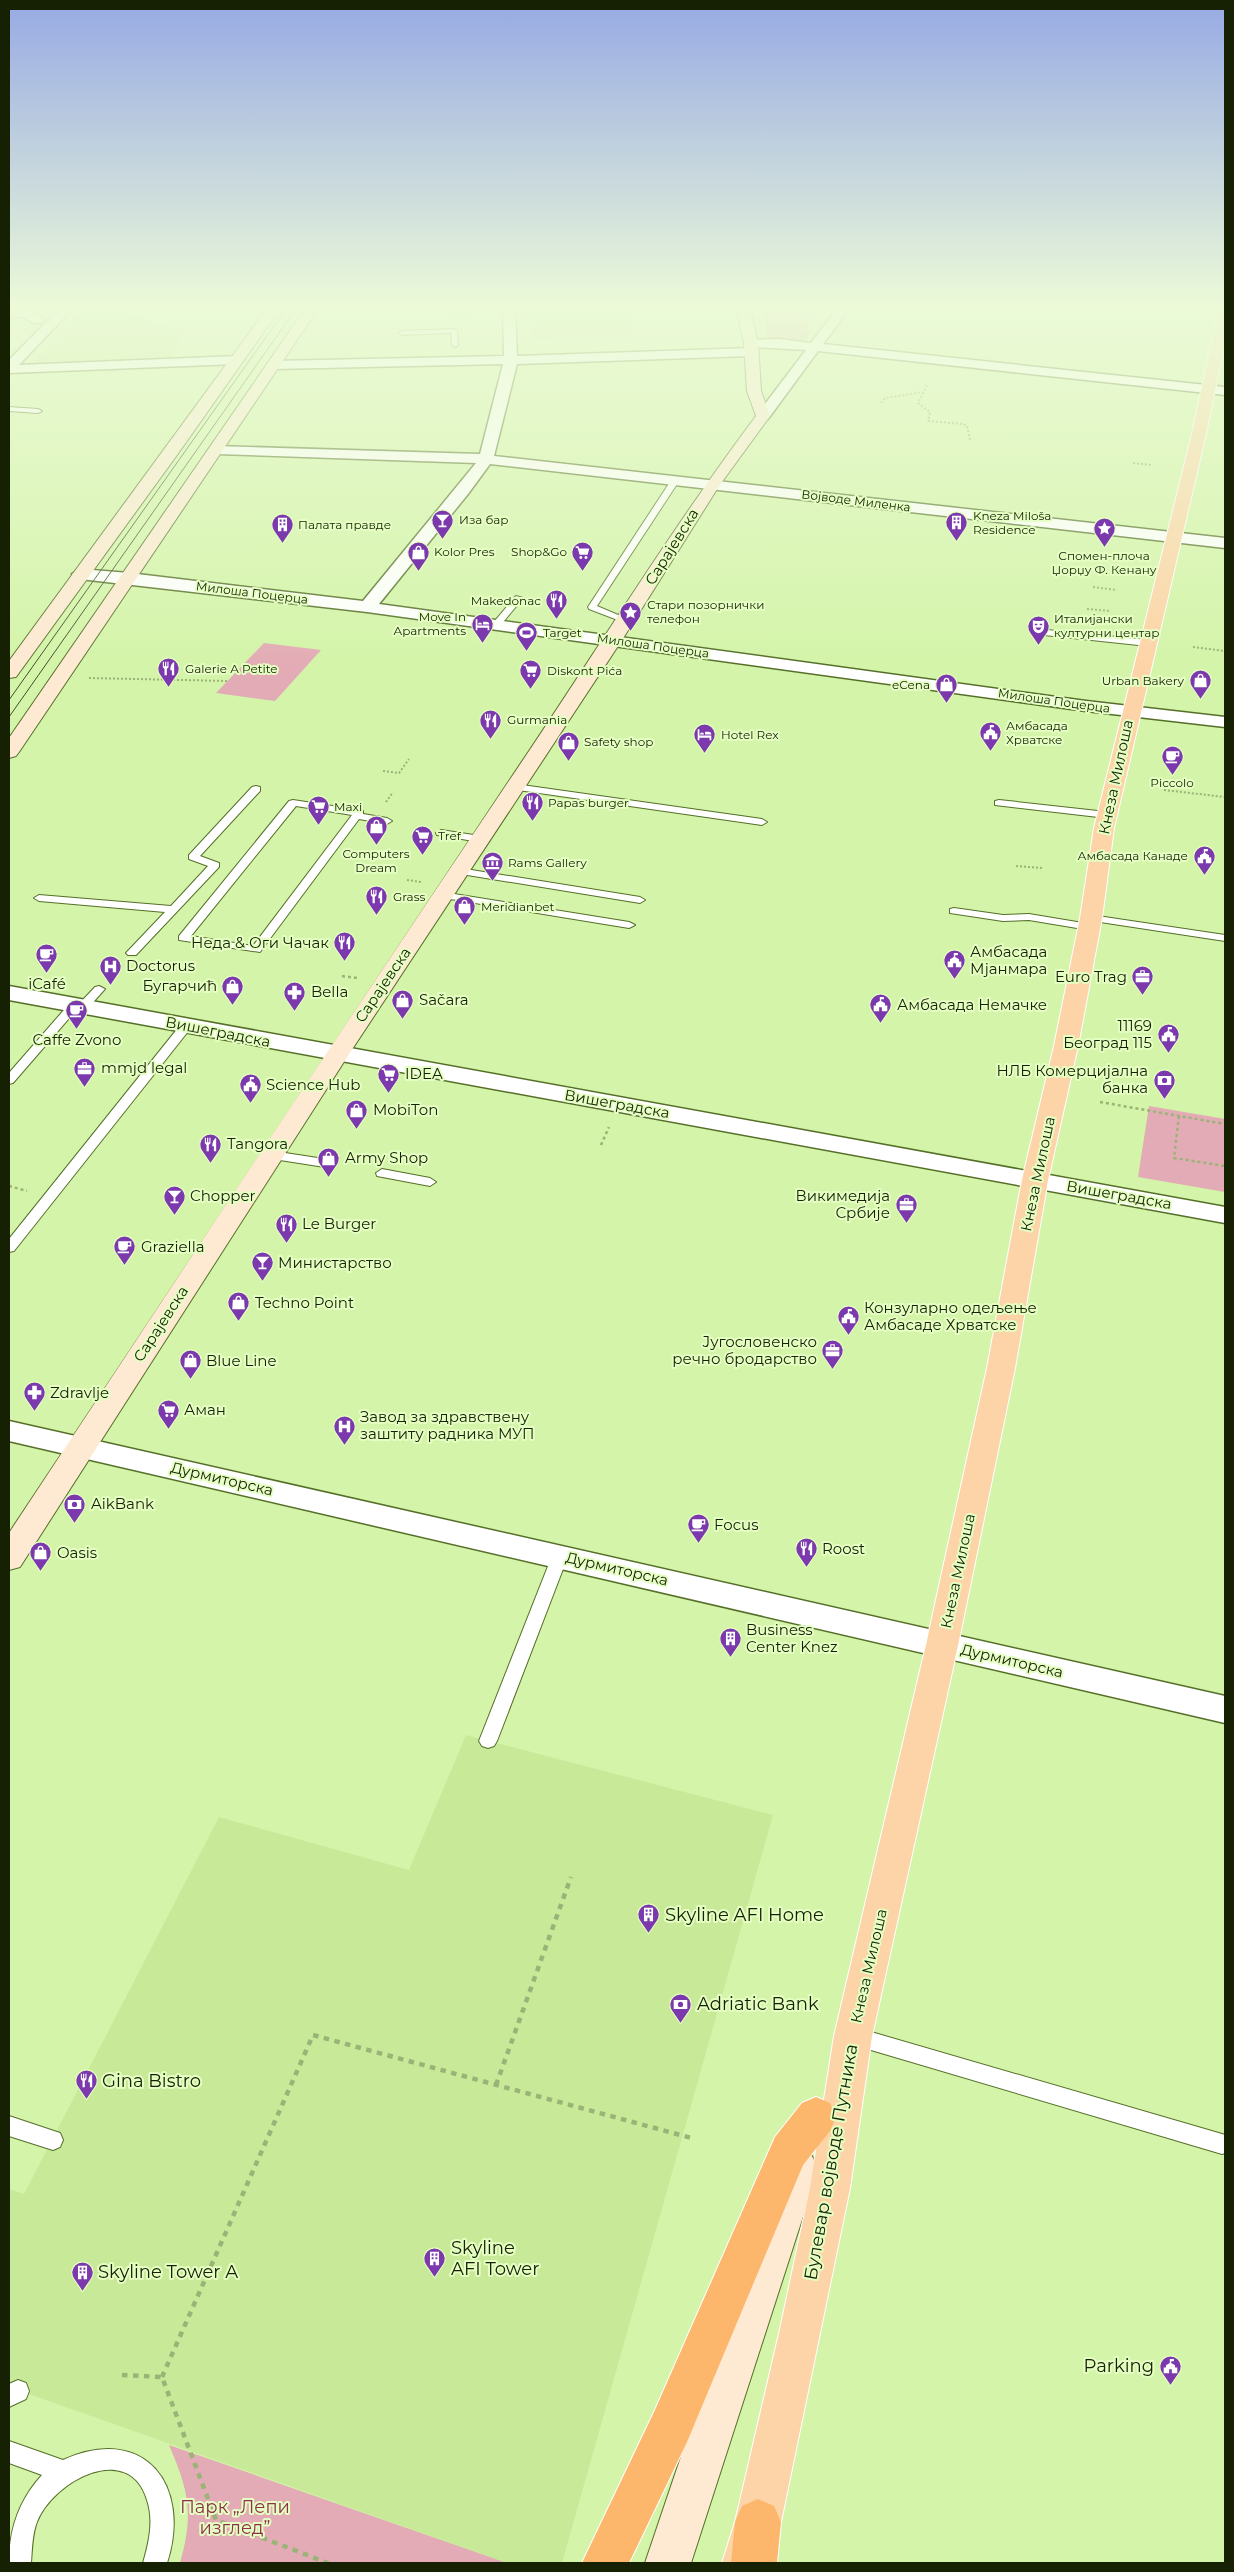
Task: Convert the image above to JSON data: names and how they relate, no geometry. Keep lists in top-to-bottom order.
{
  "streets": {
    "main road": ["Сарајевска", "Кнеза Милоша", "Булевар војводе Путника"],
    "street": [
      "Војводе Миленка",
      "Милоша Поцерца",
      "Вишеградска",
      "Дурмиторска"
    ]
  },
  "crossings": [
    ["Војводе Миленка", "Сарајевска"],
    ["Војводе Миленка", "Кнеза Милоша"],
    ["Сарајевска", "Милоша Поцерца"],
    ["Сарајевска", "Вишеградска"],
    ["Сарајевска", "Дурмиторска"],
    ["Милоша Поцерца", "Кнеза Милоша"],
    ["Кнеза Милоша", "Вишеградска"],
    ["Кнеза Милоша", "Дурмиторска"],
    ["Кнеза Милоша", "Булевар војводе Путника"]
  ],
  "parks": ["Парк „Лепи изглед”"],
  "places": {
    "bar": ["Иза бар", "Chopper", "Министарство"],
    "building": [
      "Kneza Miloša Residence",
      "Палата правде",
      "Business Center Knez",
      "Skyline AFI Home",
      "Skyline AFI Tower",
      "Skyline Tower A"
    ],
    "place": ["Спомен-плоча Џорџу Ф. Кенану", "Стари позорнички телефон"],
    "shop": [
      "Kolor Pres",
      "Urban Bakery",
      "eCena",
      "Safety shop",
      "Computers Dream",
      "Meridianbet",
      "Бугарчић",
      "Sačara",
      "MobiTon",
      "Army Shop",
      "Techno Point",
      "Blue Line",
      "Oasis"
    ],
    "supermarket": [
      "Shop&Go",
      "Diskont Pića",
      "Maxi",
      "Tref",
      "IDEA",
      "Аман"
    ],
    "restaurant": [
      "Makedonac",
      "Galerie A Petite",
      "Gurmania",
      "Papas burger",
      "Grass",
      "Неда & Оги Чачак",
      "Tangora",
      "Le Burger",
      "Roost",
      "Gina Bistro"
    ],
    "hotel": ["Move In Apartments", "Hotel Rex"],
    "theatre": ["Италијански културни центар"],
    "sports": ["Target"],
    "public building": [
      "Амбасада Хрватске",
      "Амбасада Канаде",
      "Амбасада Мјанмара",
      "Амбасада Немачке",
      "11169 Београд 115",
      "Science Hub",
      "Конзуларно одељење Амбасаде Хрватске",
      "Parking"
    ],
    "cafe": [
      "Piccolo",
      "iCafé",
      "Caffe Zvono",
      "Graziella",
      "Focus"
    ],
    "museum": ["Rams Gallery"],
    "hospital": ["Doctorus", "Завод за здравствену заштиту радника МУП"],
    "office": [
      "Euro Trag",
      "mmjd legal",
      "Викимедија Србије",
      "Југословенско речно бродарство"
    ],
    "pharmacy": ["Bella", "Zdravlje"],
    "bank": ["НЛБ Комерцијална банка", "AikBank", "Adriatic Bank"]
  }
}
